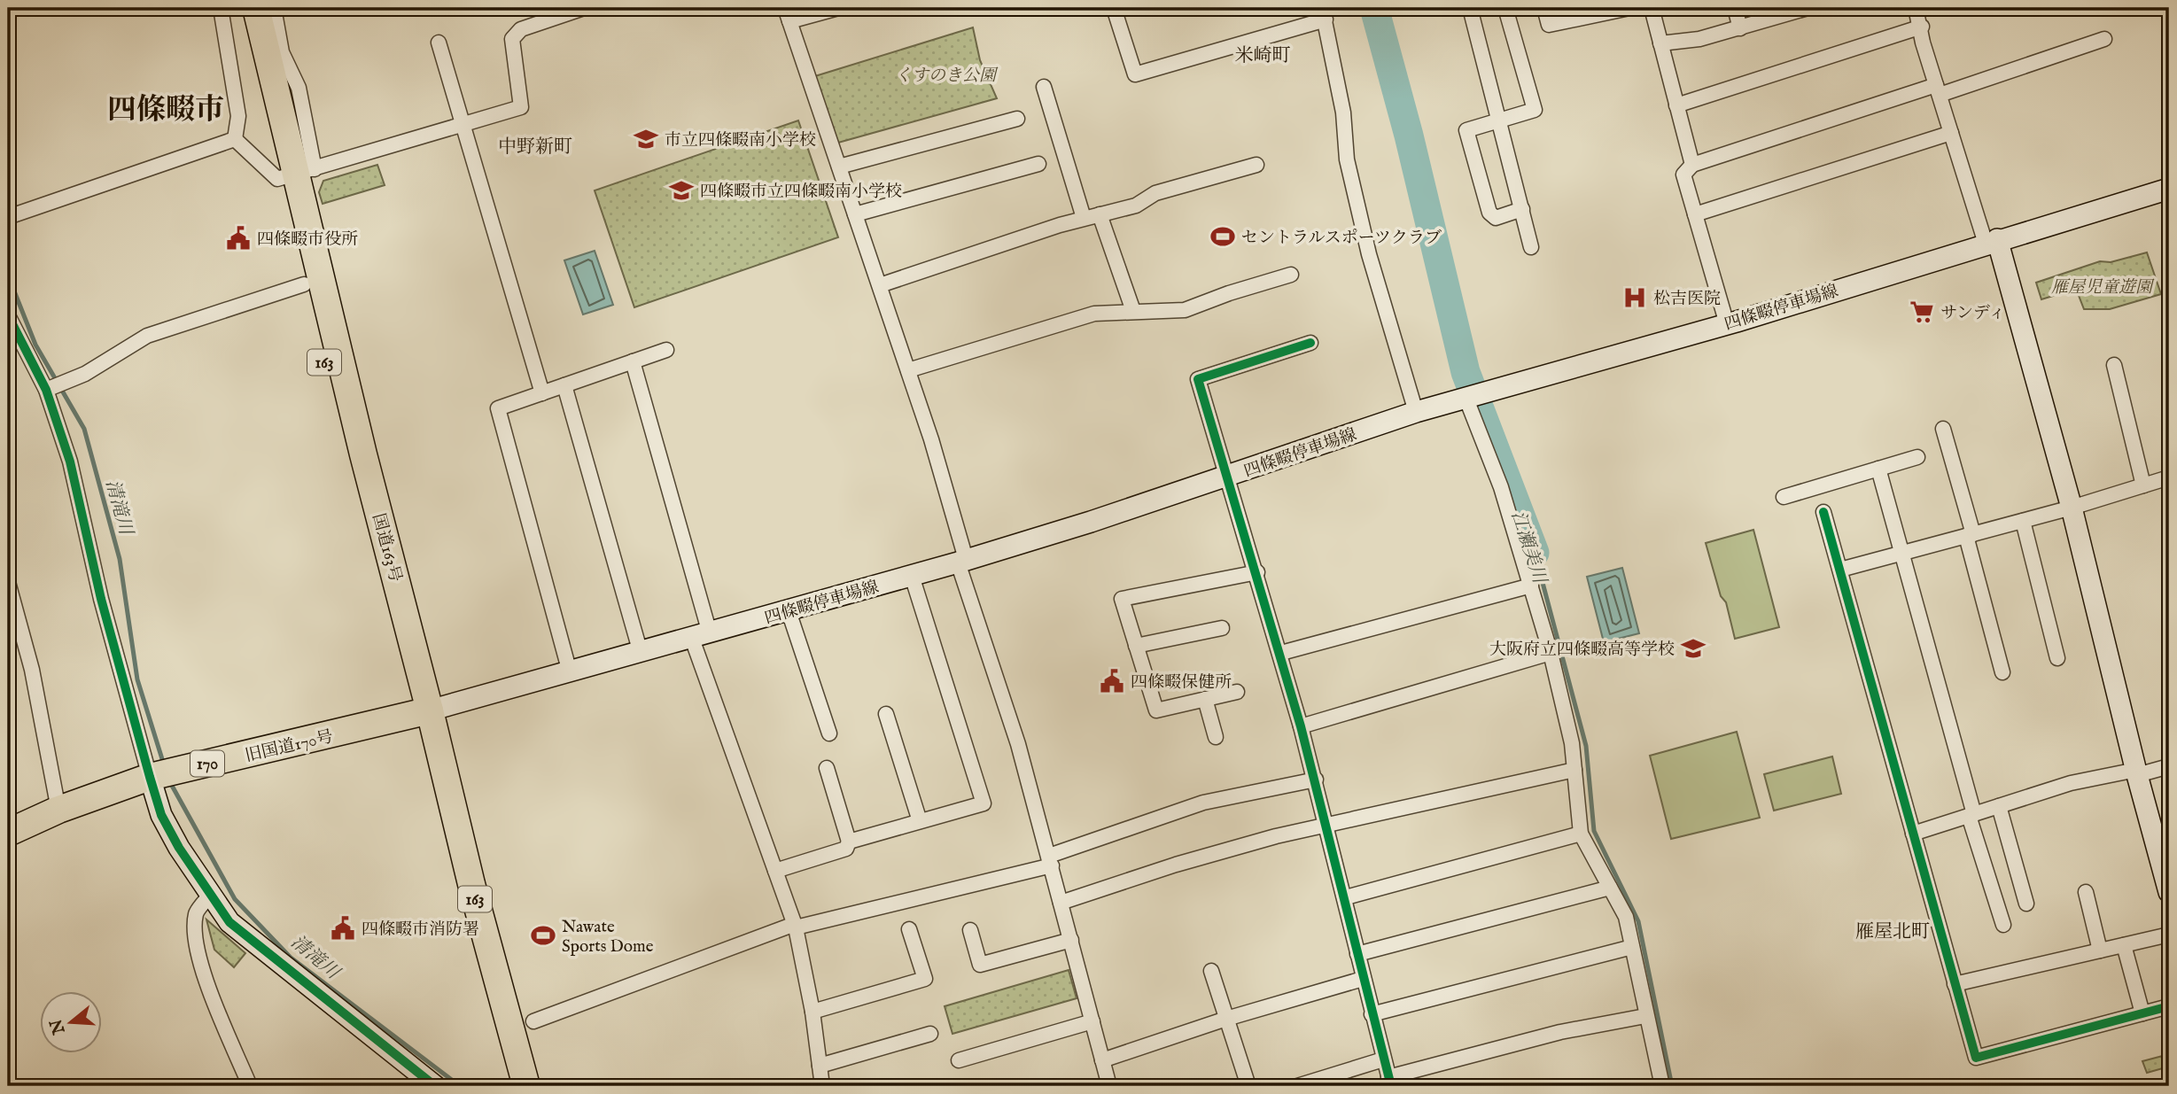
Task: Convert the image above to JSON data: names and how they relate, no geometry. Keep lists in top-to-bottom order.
{
  "streets": {
    "highway": [
      "163",
      "国道163号",
      "旧国道170号",
      "170"
    ],
    "main road": ["四條畷停車場線"]
  },
  "crossings": [
    ["四條畷停車場線", "国道163号"],
    ["四條畷停車場線", "旧国道170号"],
    ["国道163号", "旧国道170号"]
  ],
  "districts": [
    "米崎町",
    "四條畷市",
    "中野新町",
    "雁屋北町"
  ],
  "water": ["清滝川", "江瀬美川"],
  "parks": ["くすのき公園", "雁屋児童遊園"],
  "places": {
    "school or university": ["市立四條畷南小学校", "四條畷市立四條畷南小学校", "大阪府立四條畷高等学校"],
    "sports": ["セントラルスポーツクラブ", "Nawate Sports Dome"],
    "public building": ["四條畷市役所", "四條畷保健所", "四條畷市消防署"],
    "hospital": ["松吉医院"],
    "supermarket": ["サンディ"]
  },
  "north": "left"
}
